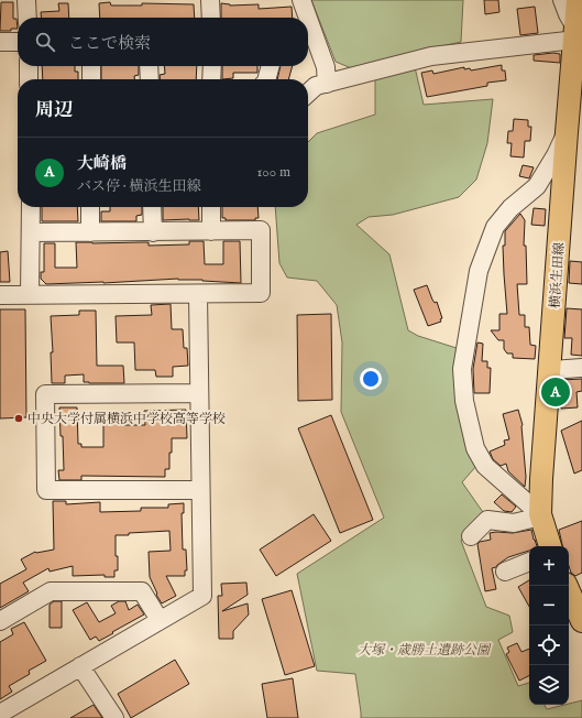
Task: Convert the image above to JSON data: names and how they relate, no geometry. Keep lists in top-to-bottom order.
{
  "streets": {
    "main road": ["横浜生田線"]
  },
  "parks": ["大塚・歳勝土遺跡公園"],
  "places": ["中央大学付属横浜中学校高等学校"],
  "page": {
    "search": "ここで検索",
    "heading": "周辺",
    "list": [
      {
        "mark": "A",
        "name": "大崎橋",
        "note": "バス停 · 横浜生田線",
        "value": "100 m"
      }
    ],
    "pins": "A",
    "map_buttons": ["+", "−"]
  }
}
